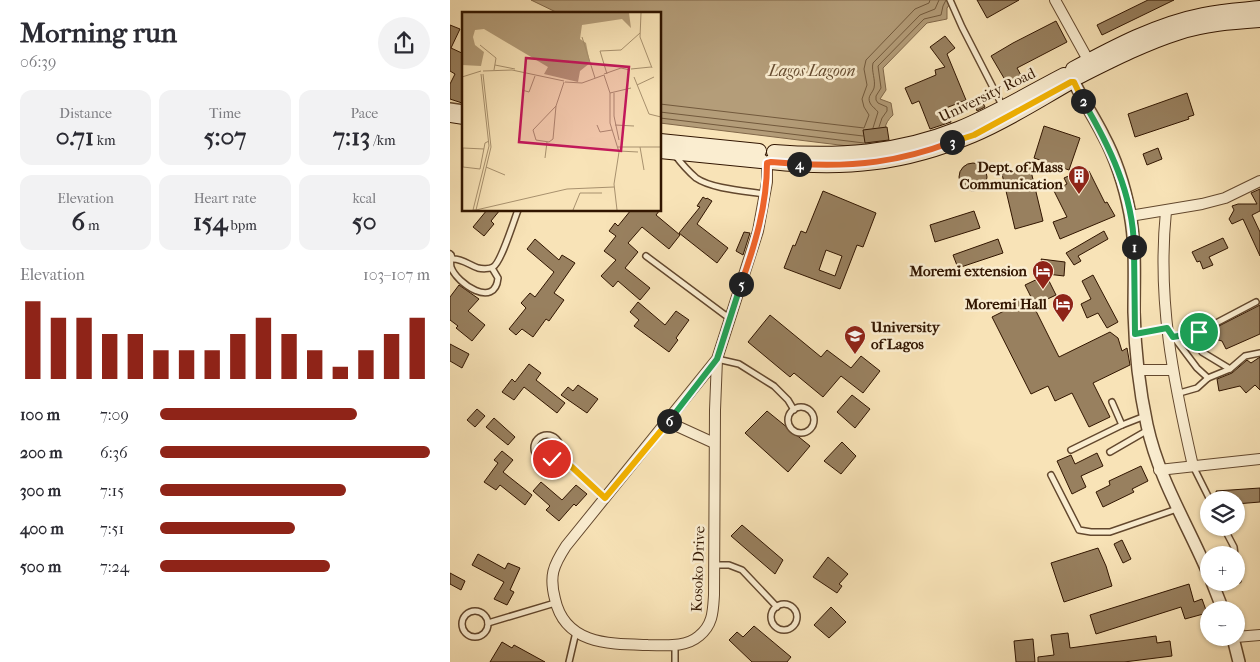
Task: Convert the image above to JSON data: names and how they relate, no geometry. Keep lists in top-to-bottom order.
{
  "streets": {
    "main road": ["University Road"],
    "street": ["Kosoko Drive"]
  },
  "crossings": [
    ["University Road", "Kosoko Drive"]
  ],
  "water": ["Lagos Lagoon"],
  "places": {
    "building": ["Dept. of Mass Communication"],
    "hotel": ["Moremi extension", "Moremi Hall"],
    "school or university": ["University of Lagos"]
  },
  "page": {
    "heading": ["Morning run", "06:39"],
    "stats": [
      ["Distance", "0.71 km"],
      ["Time", "5:07"],
      ["Pace", "7:13 /km"],
      ["Elevation", "6 m"],
      ["Heart rate", "154 bpm"],
      ["kcal", "50"]
    ],
    "pins": [
      "2",
      "3",
      "4",
      "1",
      "5",
      "6"
    ],
    "chart": ["Elevation", "103–107 m"],
    "list": [
      {
        "name": "100 m",
        "note": "7:09"
      },
      {
        "name": "200 m",
        "note": "6:36"
      },
      {
        "name": "300 m",
        "note": "7:15"
      },
      {
        "name": "400 m",
        "note": "7:51"
      },
      {
        "name": "500 m",
        "note": "7:24"
      }
    ],
    "map_buttons": ["+", "−"]
  }
}
